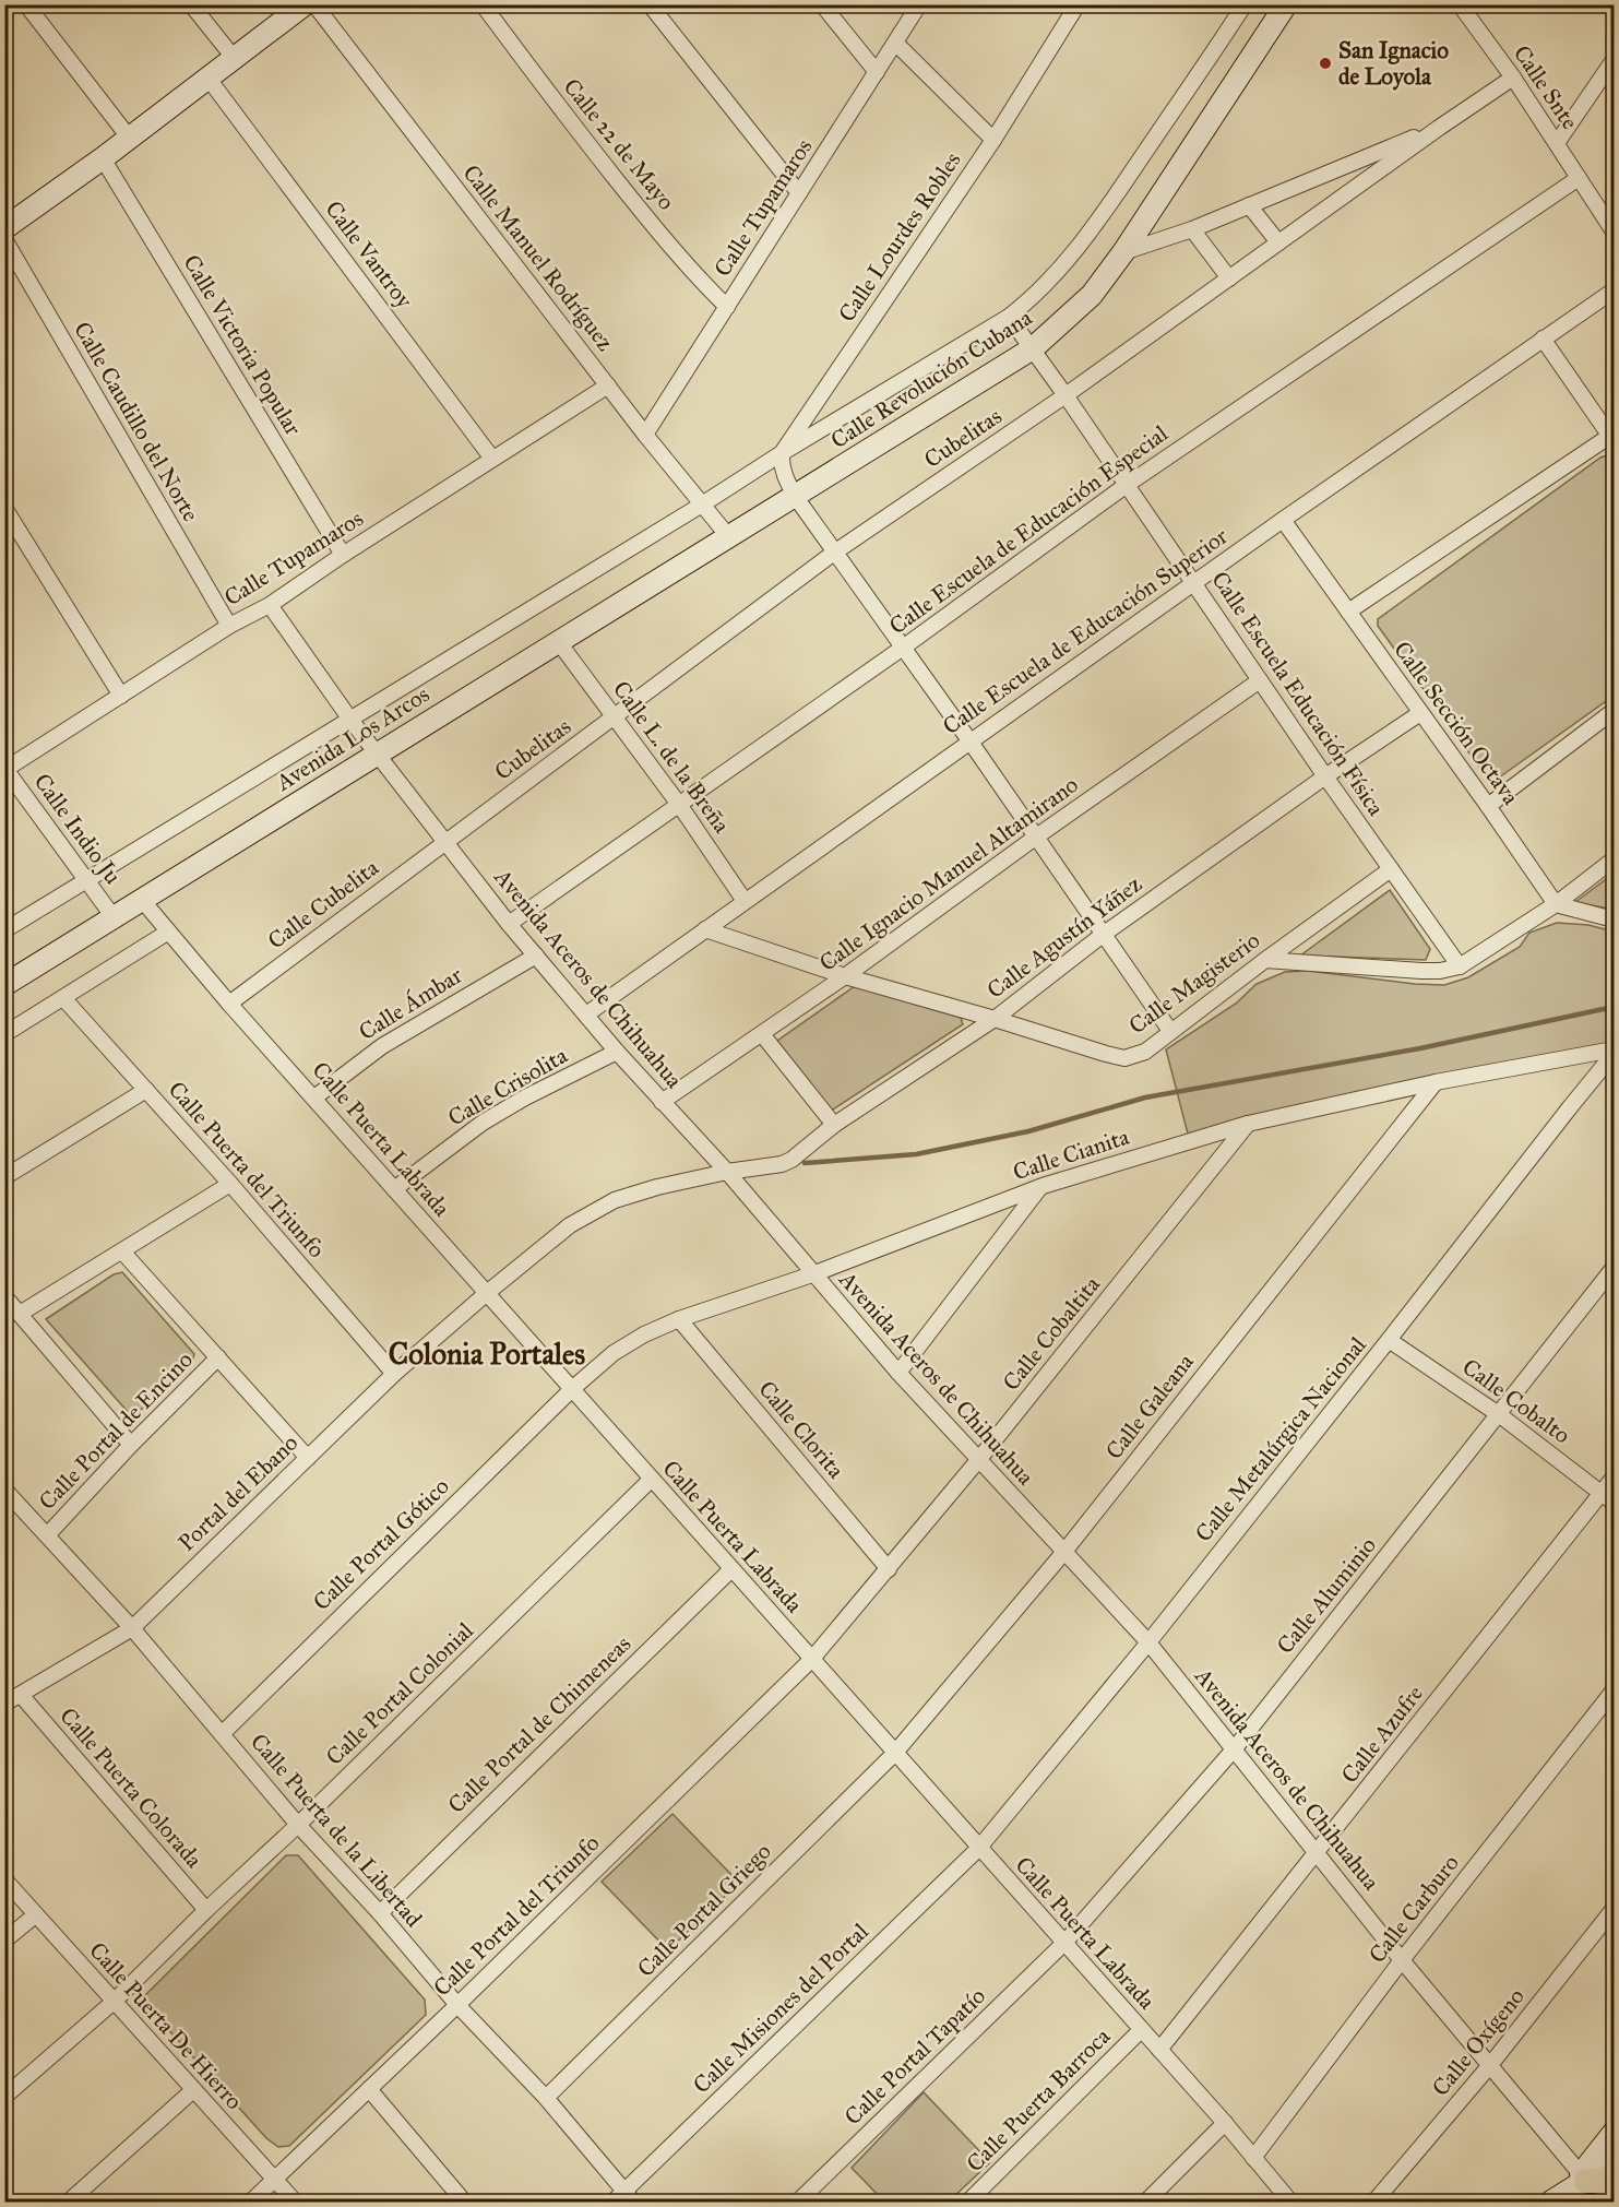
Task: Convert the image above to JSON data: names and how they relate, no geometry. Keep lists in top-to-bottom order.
{
  "streets": {
    "street": [
      "Calle Snte",
      "Calle 22 de Mayo",
      "Calle Tupamaros",
      "Calle Lourdes Robles",
      "Calle Vantroy",
      "Calle Manuel Rodríguez",
      "Calle Victoria Popular",
      "Calle Revolución Cubana",
      "Calle Caudillo del Norte",
      "Cubelitas",
      "Calle Escuela de Educación Especial",
      "Calle Escuela de Educación Superior",
      "Calle Escuela Educación Física",
      "Calle Sección Octava",
      "Avenida Los Arcos",
      "Calle L. de la Breña",
      "Calle Indio Ju",
      "Calle Ignacio Manuel Altamirano",
      "Calle Cubelita",
      "Calle Agustín Yáñez",
      "Avenida Aceros de Chihuahua",
      "Calle Magisterio",
      "Calle Ámbar",
      "Calle Crisolita",
      "Calle Puerta Labrada",
      "Calle Cianita",
      "Calle Puerta del Triunfo",
      "Calle Cobaltita",
      "Calle Cobalto",
      "Calle Galeana",
      "Calle Clorita",
      "Calle Portal de Encino",
      "Calle Metalúrgica Nacional",
      "Portal del Ebano",
      "Calle Portal Gótico",
      "Calle Aluminio",
      "Calle Portal Colonial",
      "Calle Portal de Chimeneas",
      "Calle Azufre",
      "Calle Puerta Colorada",
      "Calle Puerta de la Libertad",
      "Calle Carburo",
      "Calle Portal Griego",
      "Calle Portal del Triunfo",
      "Calle Misiones del Portal",
      "Calle Puerta De Hierro",
      "Calle Oxígeno",
      "Calle Portal Tapatío",
      "Calle Puerta Barroca"
    ]
  },
  "crossings": [
    ["Calle Snte", "Cubelitas"],
    ["Calle Snte", "Calle Escuela de Educación Especial"],
    ["Calle 22 de Mayo", "Calle Tupamaros"],
    ["Calle Tupamaros", "Calle Vantroy"],
    ["Calle Tupamaros", "Calle Manuel Rodríguez"],
    ["Calle Tupamaros", "Calle Victoria Popular"],
    ["Calle Tupamaros", "Calle Caudillo del Norte"],
    ["Calle Tupamaros", "Calle Indio Ju"],
    ["Calle Tupamaros", "Avenida Aceros de Chihuahua"],
    ["Calle Manuel Rodríguez", "Calle Revolución Cubana"],
    ["Calle Manuel Rodríguez", "Avenida Los Arcos"],
    ["Calle Revolución Cubana", "Calle Escuela Educación Física"],
    ["Calle Revolución Cubana", "Avenida Los Arcos"],
    ["Cubelitas", "Calle Escuela Educación Física"],
    ["Cubelitas", "Calle L. de la Breña"],
    ["Cubelitas", "Calle Cubelita"],
    ["Cubelitas", "Avenida Aceros de Chihuahua"],
    ["Calle Escuela de Educación Especial", "Calle Escuela Educación Física"],
    ["Calle Escuela de Educación Especial", "Calle L. de la Breña"],
    ["Calle Escuela de Educación Especial", "Avenida Aceros de Chihuahua"],
    ["Calle Escuela de Educación Superior", "Calle Escuela Educación Física"],
    ["Calle Escuela de Educación Superior", "Calle Sección Octava"],
    ["Calle Escuela de Educación Superior", "Calle L. de la Breña"],
    ["Calle Escuela de Educación Superior", "Avenida Aceros de Chihuahua"],
    ["Calle Escuela de Educación Superior", "Calle Magisterio"],
    ["Calle Escuela Educación Física", "Calle Ignacio Manuel Altamirano"],
    ["Calle Escuela Educación Física", "Calle Agustín Yáñez"],
    ["Calle Escuela Educación Física", "Calle Magisterio"],
    ["Calle Sección Octava", "Calle Agustín Yáñez"],
    ["Avenida Los Arcos", "Calle L. de la Breña"],
    ["Avenida Los Arcos", "Calle Indio Ju"],
    ["Avenida Los Arcos", "Avenida Aceros de Chihuahua"],
    ["Avenida Los Arcos", "Calle Puerta Labrada"],
    ["Calle Ignacio Manuel Altamirano", "Avenida Aceros de Chihuahua"],
    ["Calle Ignacio Manuel Altamirano", "Calle Magisterio"],
    ["Calle Cubelita", "Avenida Aceros de Chihuahua"],
    ["Calle Cubelita", "Calle Puerta Labrada"],
    ["Calle Agustín Yáñez", "Avenida Aceros de Chihuahua"],
    ["Calle Agustín Yáñez", "Calle Magisterio"],
    ["Calle Agustín Yáñez", "Calle Puerta Labrada"],
    ["Calle Agustín Yáñez", "Portal del Ebano"],
    ["Avenida Aceros de Chihuahua", "Calle Ámbar"],
    ["Avenida Aceros de Chihuahua", "Calle Crisolita"],
    ["Avenida Aceros de Chihuahua", "Calle Cianita"],
    ["Avenida Aceros de Chihuahua", "Calle Cobaltita"],
    ["Avenida Aceros de Chihuahua", "Calle Galeana"],
    ["Avenida Aceros de Chihuahua", "Calle Metalúrgica Nacional"],
    ["Avenida Aceros de Chihuahua", "Calle Aluminio"],
    ["Avenida Aceros de Chihuahua", "Calle Azufre"],
    ["Avenida Aceros de Chihuahua", "Calle Carburo"],
    ["Avenida Aceros de Chihuahua", "Calle Oxígeno"],
    ["Calle Ámbar", "Calle Puerta Labrada"],
    ["Calle Crisolita", "Calle Puerta Labrada"],
    ["Calle Puerta Labrada", "Calle Cianita"],
    ["Calle Puerta Labrada", "Calle Cobaltita"],
    ["Calle Puerta Labrada", "Calle Galeana"],
    ["Calle Puerta Labrada", "Calle Metalúrgica Nacional"],
    ["Calle Puerta Labrada", "Portal del Ebano"],
    ["Calle Puerta Labrada", "Calle Portal Gótico"],
    ["Calle Puerta Labrada", "Calle Aluminio"],
    ["Calle Puerta Labrada", "Calle Portal Colonial"],
    ["Calle Puerta Labrada", "Calle Portal de Chimeneas"],
    ["Calle Puerta Labrada", "Calle Azufre"],
    ["Calle Puerta Labrada", "Calle Carburo"],
    ["Calle Puerta Labrada", "Calle Portal Griego"],
    ["Calle Puerta Labrada", "Calle Portal del Triunfo"],
    ["Calle Puerta Labrada", "Calle Misiones del Portal"],
    ["Calle Puerta Labrada", "Calle Portal Tapatío"],
    ["Calle Puerta Labrada", "Calle Puerta Barroca"],
    ["Calle Cianita", "Calle Cobaltita"],
    ["Calle Cianita", "Calle Galeana"],
    ["Calle Cianita", "Calle Clorita"],
    ["Calle Cianita", "Calle Metalúrgica Nacional"],
    ["Calle Cianita", "Calle Portal Gótico"],
    ["Calle Puerta del Triunfo", "Portal del Ebano"],
    ["Calle Cobaltita", "Calle Clorita"],
    ["Calle Cobaltita", "Calle Portal del Triunfo"],
    ["Calle Cobalto", "Calle Metalúrgica Nacional"],
    ["Calle Cobalto", "Calle Aluminio"],
    ["Calle Cobalto", "Calle Azufre"],
    ["Calle Galeana", "Calle Portal Griego"],
    ["Calle Portal de Encino", "Calle Puerta de la Libertad"],
    ["Calle Metalúrgica Nacional", "Calle Misiones del Portal"],
    ["Portal del Ebano", "Calle Puerta Colorada"],
    ["Portal del Ebano", "Calle Puerta de la Libertad"],
    ["Calle Portal Gótico", "Calle Puerta de la Libertad"],
    ["Calle Aluminio", "Calle Portal Tapatío"],
    ["Calle Portal Colonial", "Calle Puerta Colorada"],
    ["Calle Portal Colonial", "Calle Puerta de la Libertad"],
    ["Calle Portal Colonial", "Calle Puerta De Hierro"],
    ["Calle Portal de Chimeneas", "Calle Puerta de la Libertad"],
    ["Calle Puerta de la Libertad", "Calle Portal Griego"],
    ["Calle Puerta de la Libertad", "Calle Portal del Triunfo"],
    ["Calle Puerta de la Libertad", "Calle Misiones del Portal"],
    ["Calle Portal del Triunfo", "Calle Puerta De Hierro"]
  ],
  "districts": ["Colonia Portales"],
  "places": ["San Ignacio de Loyola"]
}
